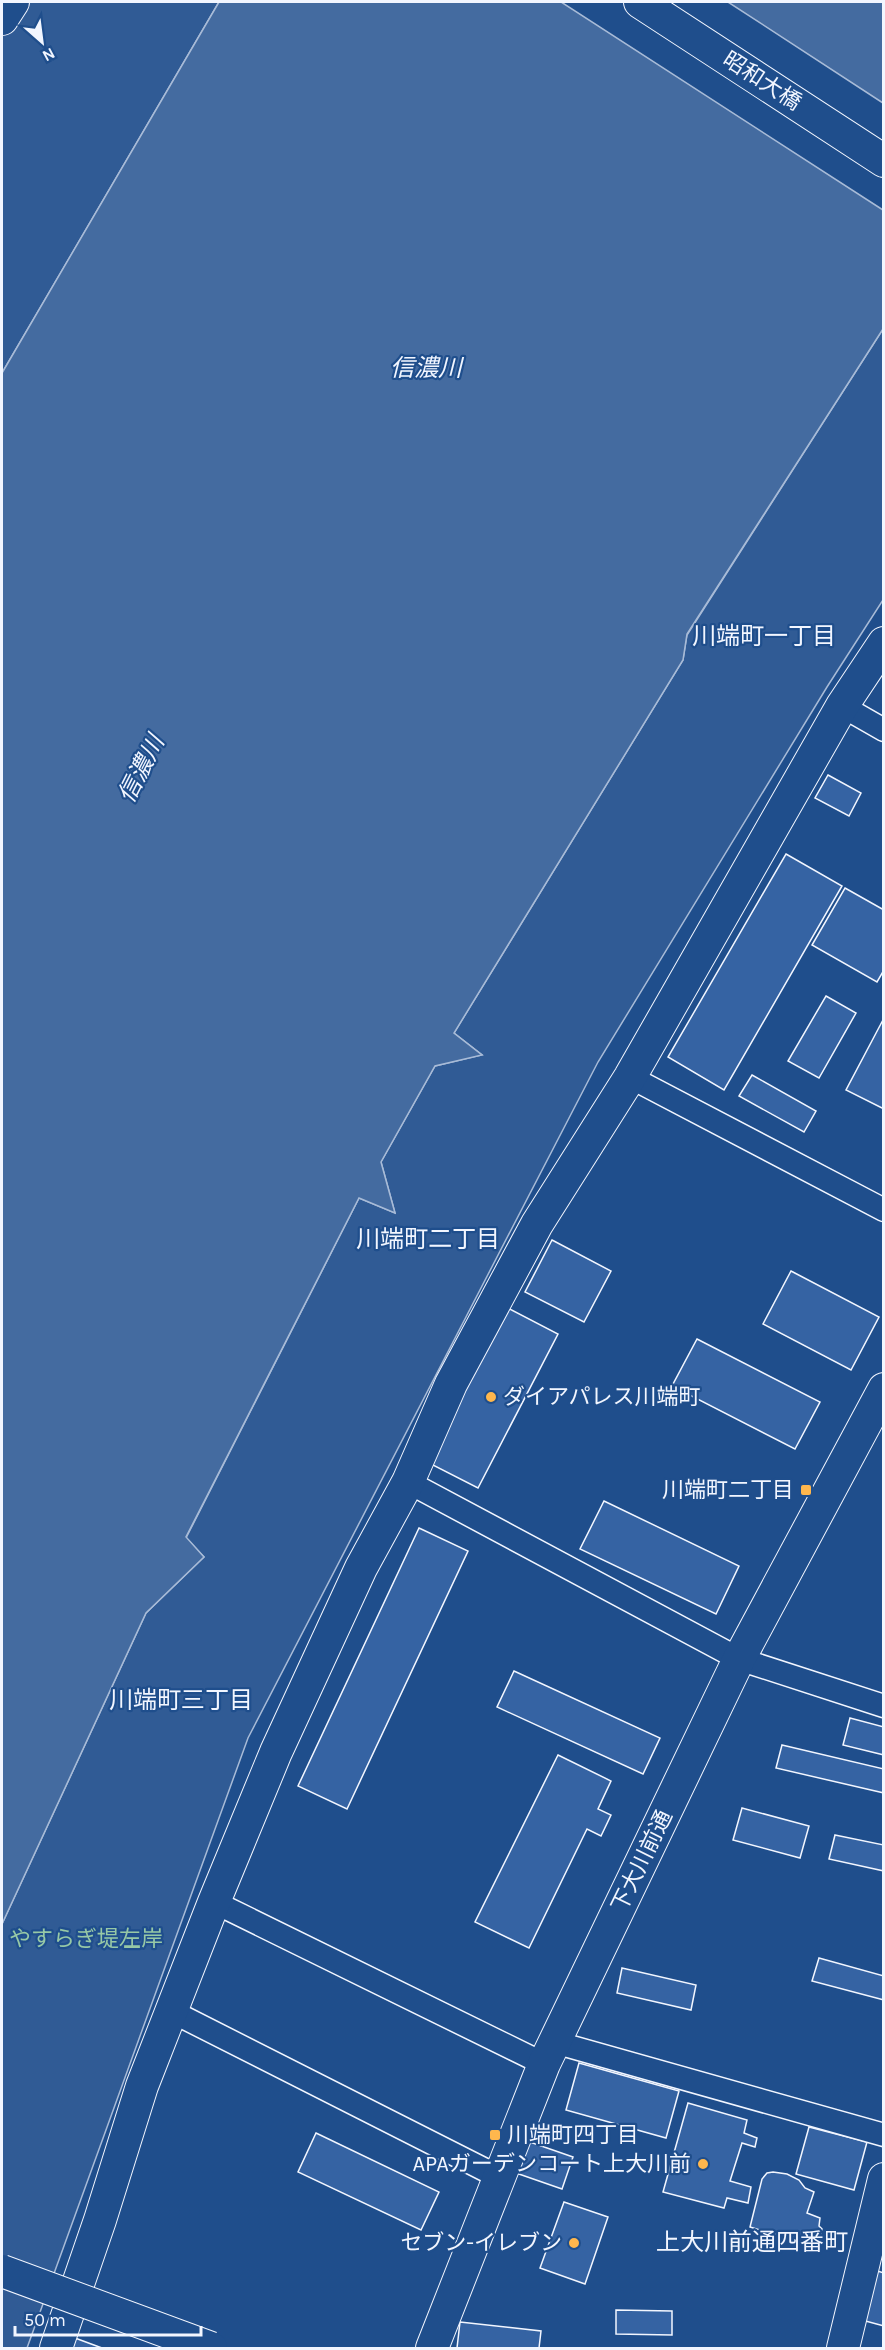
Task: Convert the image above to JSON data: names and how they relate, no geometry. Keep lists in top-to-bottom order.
{
  "streets": {
    "street": ["昭和大橋", "下大川前通"]
  },
  "districts": [
    "川端町一丁目",
    "川端町二丁目",
    "川端町三丁目",
    "上大川前通四番町"
  ],
  "water": ["信濃川"],
  "parks": ["やすらぎ堤左岸"],
  "places": {
    "other": ["ダイアパレス川端町", "APAガーデンコート上大川前", "セブン-イレブン"],
    "transit": ["川端町二丁目", "川端町四丁目"]
  },
  "scale_bar": "50 m",
  "north": "bottom right"
}
